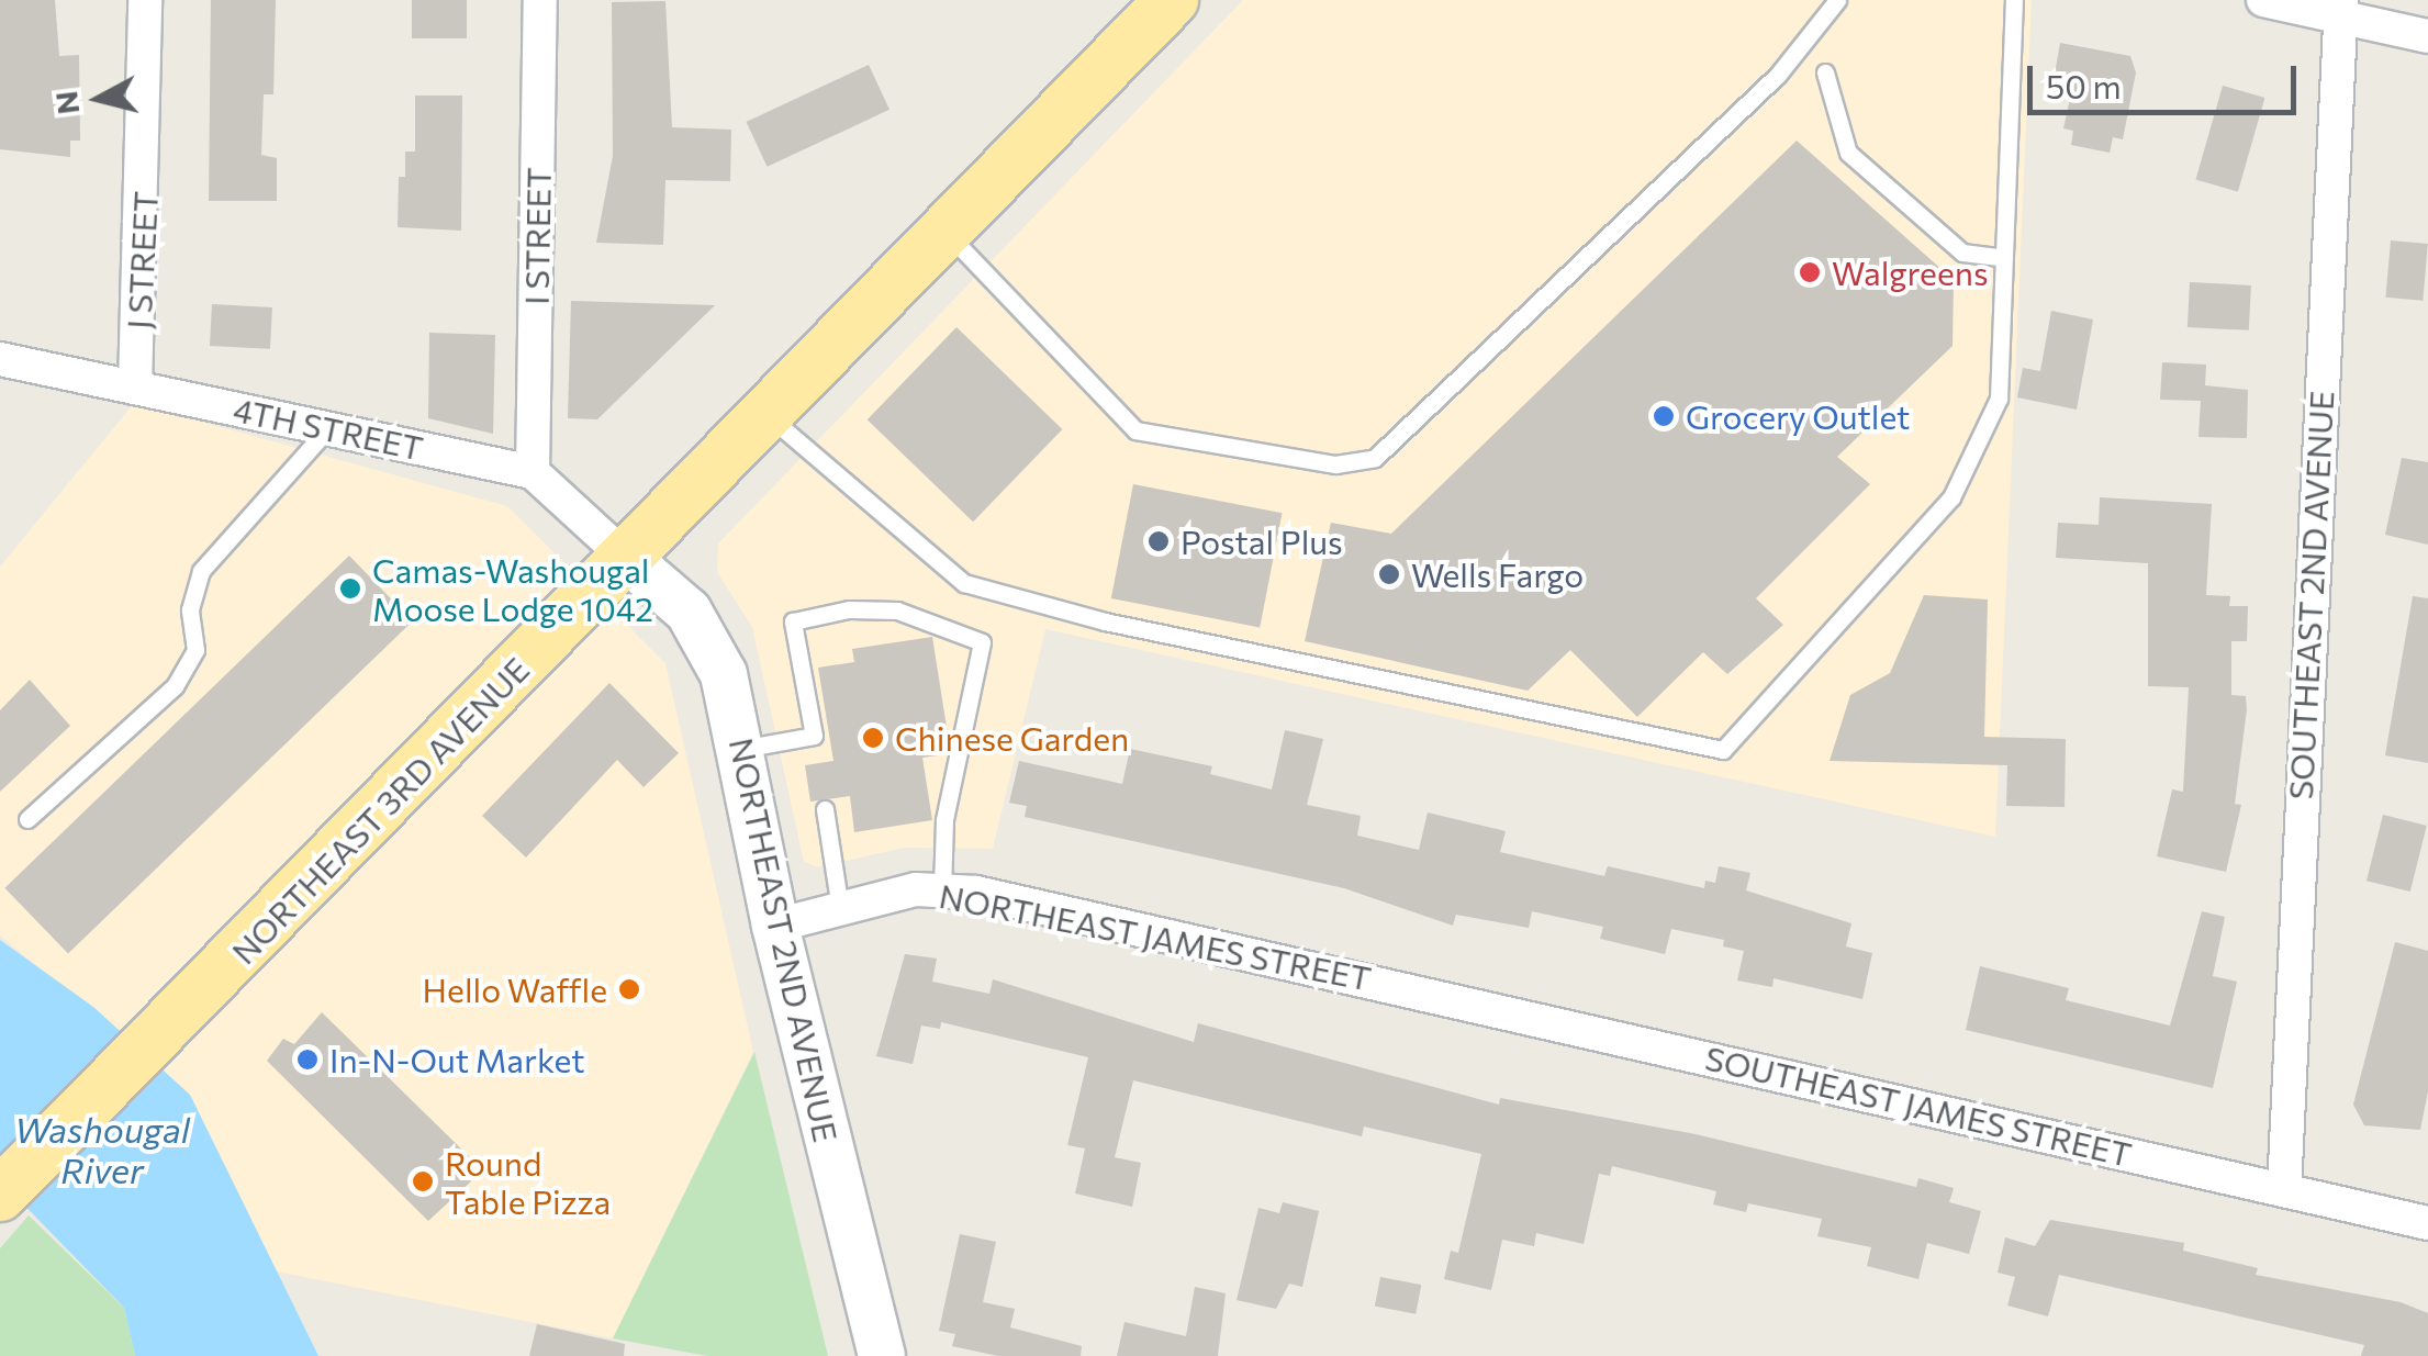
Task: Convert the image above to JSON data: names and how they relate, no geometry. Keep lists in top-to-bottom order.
{
  "streets": {
    "main road": ["NORTHEAST 3RD AVENUE"],
    "street": [
      "I STREET",
      "J STREET",
      "4TH STREET",
      "SOUTHEAST 2ND AVENUE",
      "NORTHEAST JAMES STREET",
      "NORTHEAST 2ND AVENUE",
      "SOUTHEAST JAMES STREET"
    ]
  },
  "crossings": [
    ["I STREET", "4TH STREET"],
    ["J STREET", "4TH STREET"],
    ["SOUTHEAST 2ND AVENUE", "SOUTHEAST JAMES STREET"],
    ["NORTHEAST 3RD AVENUE", "NORTHEAST 2ND AVENUE"],
    ["NORTHEAST JAMES STREET", "NORTHEAST 2ND AVENUE"],
    ["NORTHEAST JAMES STREET", "SOUTHEAST JAMES STREET"]
  ],
  "water": ["Washougal River"],
  "places": [
    "Walgreens",
    "Grocery Outlet",
    "Postal Plus",
    "Wells Fargo",
    "Camas-Washougal Moose Lodge 1042",
    "Chinese Garden",
    "Hello Waffle",
    "In-N-Out Market",
    "Round Table Pizza"
  ],
  "scale_bar": "50 m",
  "north": "left"
}
